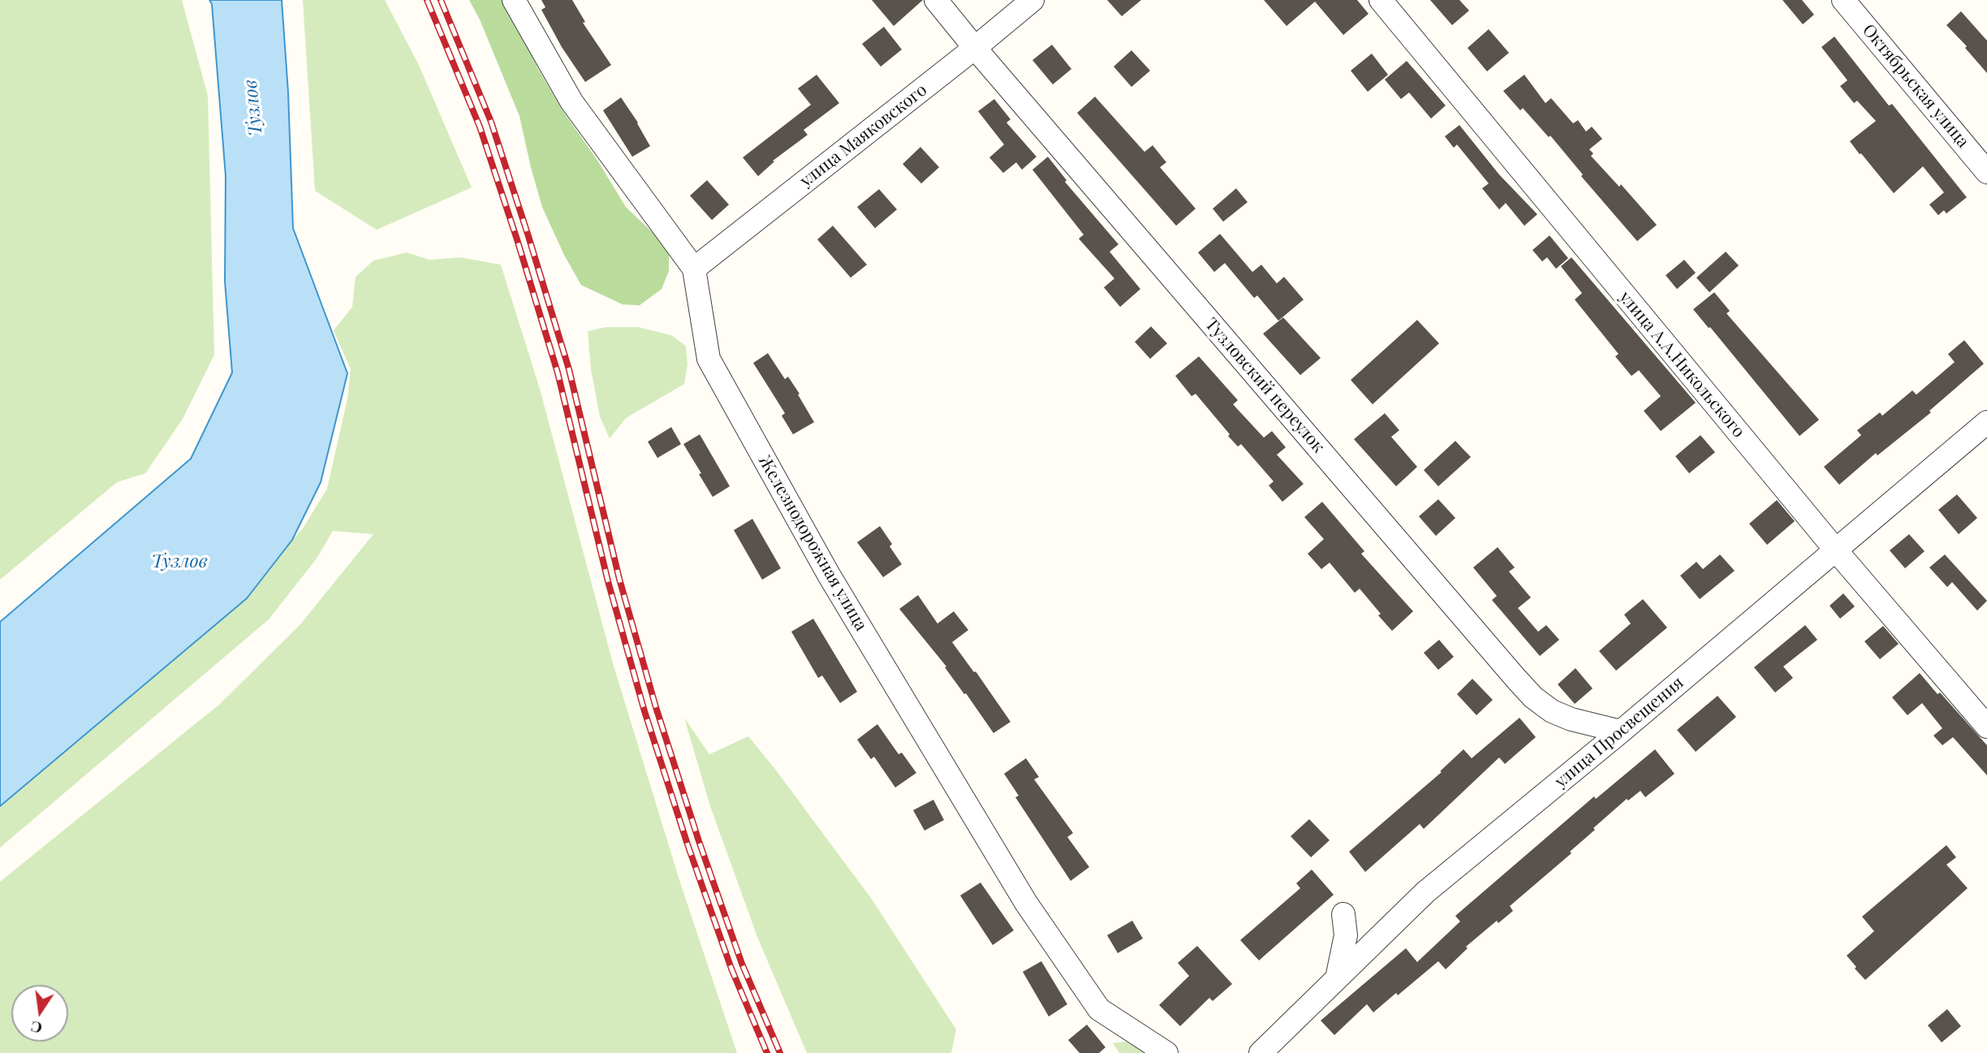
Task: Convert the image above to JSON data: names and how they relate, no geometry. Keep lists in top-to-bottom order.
{
  "streets": {
    "street": [
      "Октябрьская улица",
      "улица Маяковского",
      "улица А.А.Никольского",
      "Тузловский переулок",
      "Железнодорожная улица",
      "улица Просвещения"
    ]
  },
  "crossings": [
    ["улица Маяковского", "Тузловский переулок"],
    ["улица Маяковского", "Железнодорожная улица"],
    ["улица А.А.Никольского", "улица Просвещения"],
    ["Тузловский переулок", "улица Просвещения"]
  ],
  "water": ["Тузлов"],
  "north": "bottom"
}
